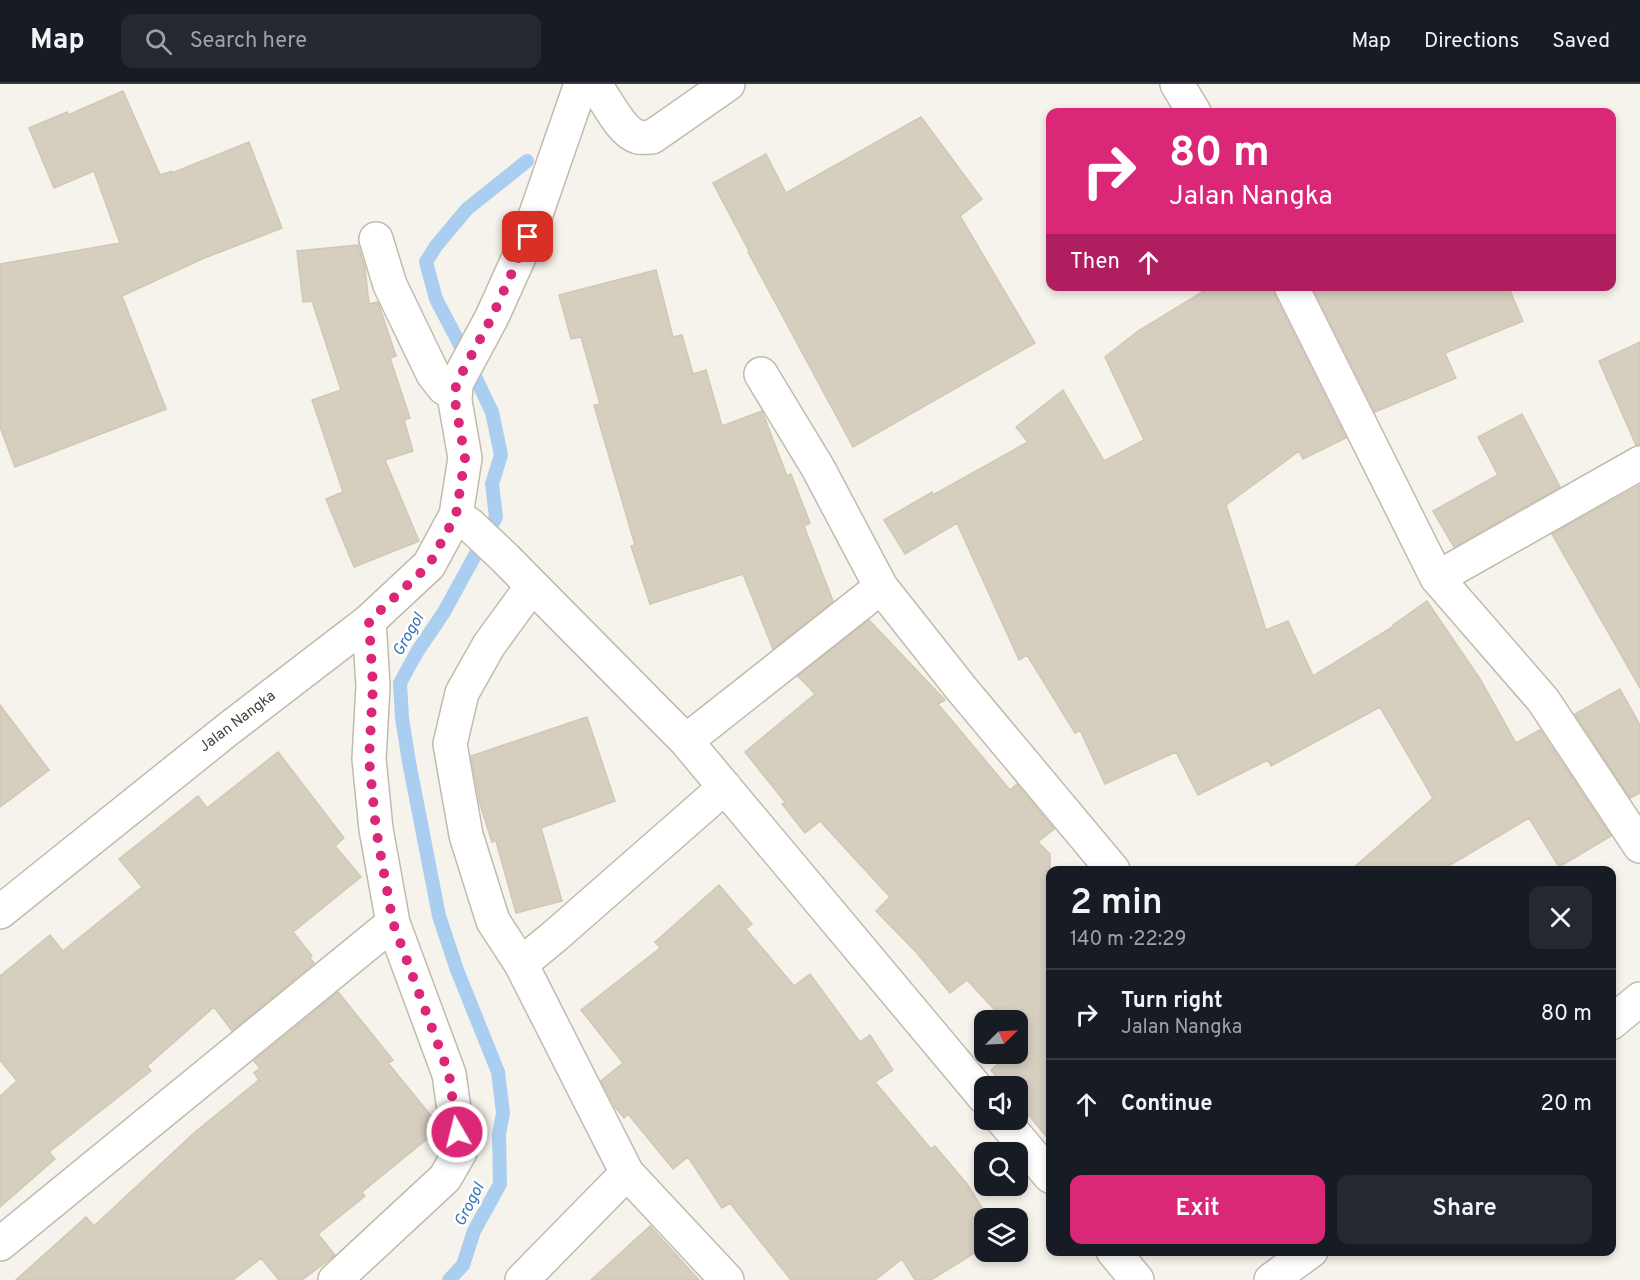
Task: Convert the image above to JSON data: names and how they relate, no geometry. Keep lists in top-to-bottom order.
{
  "streets": {
    "street": ["Jalan Nangka"]
  },
  "water": ["Grogol"],
  "north": "top right",
  "page": {
    "header": "Map",
    "search": "Search here",
    "nav": ["Map", "Directions", "Saved"],
    "turn": ["80 m", "Jalan Nangka"],
    "then": "Then",
    "heading": ["2 min", "140 m · 22:29"],
    "list": [
      {
        "name": "Turn right",
        "note": "Jalan Nangka",
        "value": "80 m"
      },
      {
        "name": "Continue",
        "value": "20 m"
      }
    ],
    "buttons": ["Exit", "Share"]
  }
}
